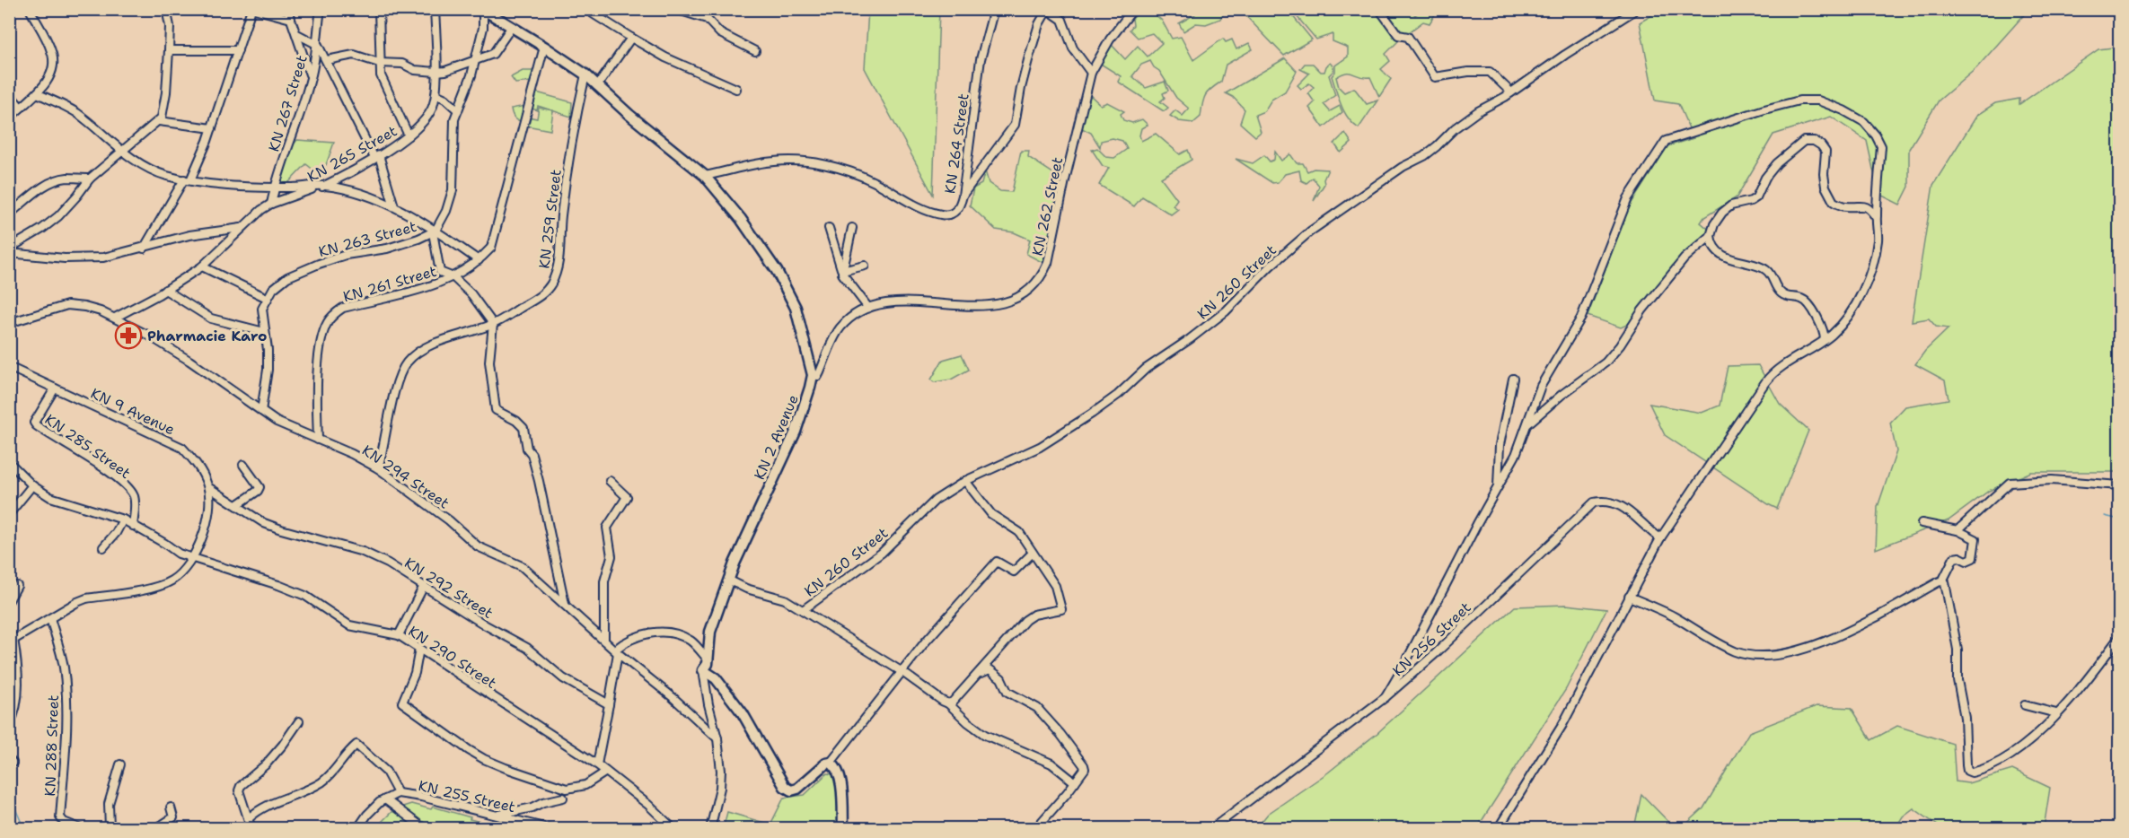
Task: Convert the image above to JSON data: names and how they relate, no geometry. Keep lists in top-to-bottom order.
{
  "streets": {
    "main road": ["KN 2 Avenue"],
    "street": [
      "KN 267 Street",
      "KN 264 Street",
      "KN 265 Street",
      "KN 262 Street",
      "KN 259 Street",
      "KN 263 Street",
      "KN 260 Street",
      "KN 261 Street",
      "KN 9 Avenue",
      "KN 285 Street",
      "KN 294 Street",
      "KN 292 Street",
      "KN 256 Street",
      "KN 290 Street",
      "KN 288 Street",
      "KN 255 Street"
    ]
  },
  "crossings": [
    ["KN 267 Street", "KN 265 Street"],
    ["KN 265 Street", "KN 294 Street"],
    ["KN 262 Street", "KN 2 Avenue"],
    ["KN 259 Street", "KN 294 Street"],
    ["KN 261 Street", "KN 294 Street"],
    ["KN 9 Avenue", "KN 285 Street"],
    ["KN 9 Avenue", "KN 292 Street"],
    ["KN 9 Avenue", "KN 290 Street"],
    ["KN 9 Avenue", "KN 288 Street"],
    ["KN 285 Street", "KN 290 Street"]
  ],
  "places": {
    "pharmacy": ["Pharmacie Karo"]
  }
}
